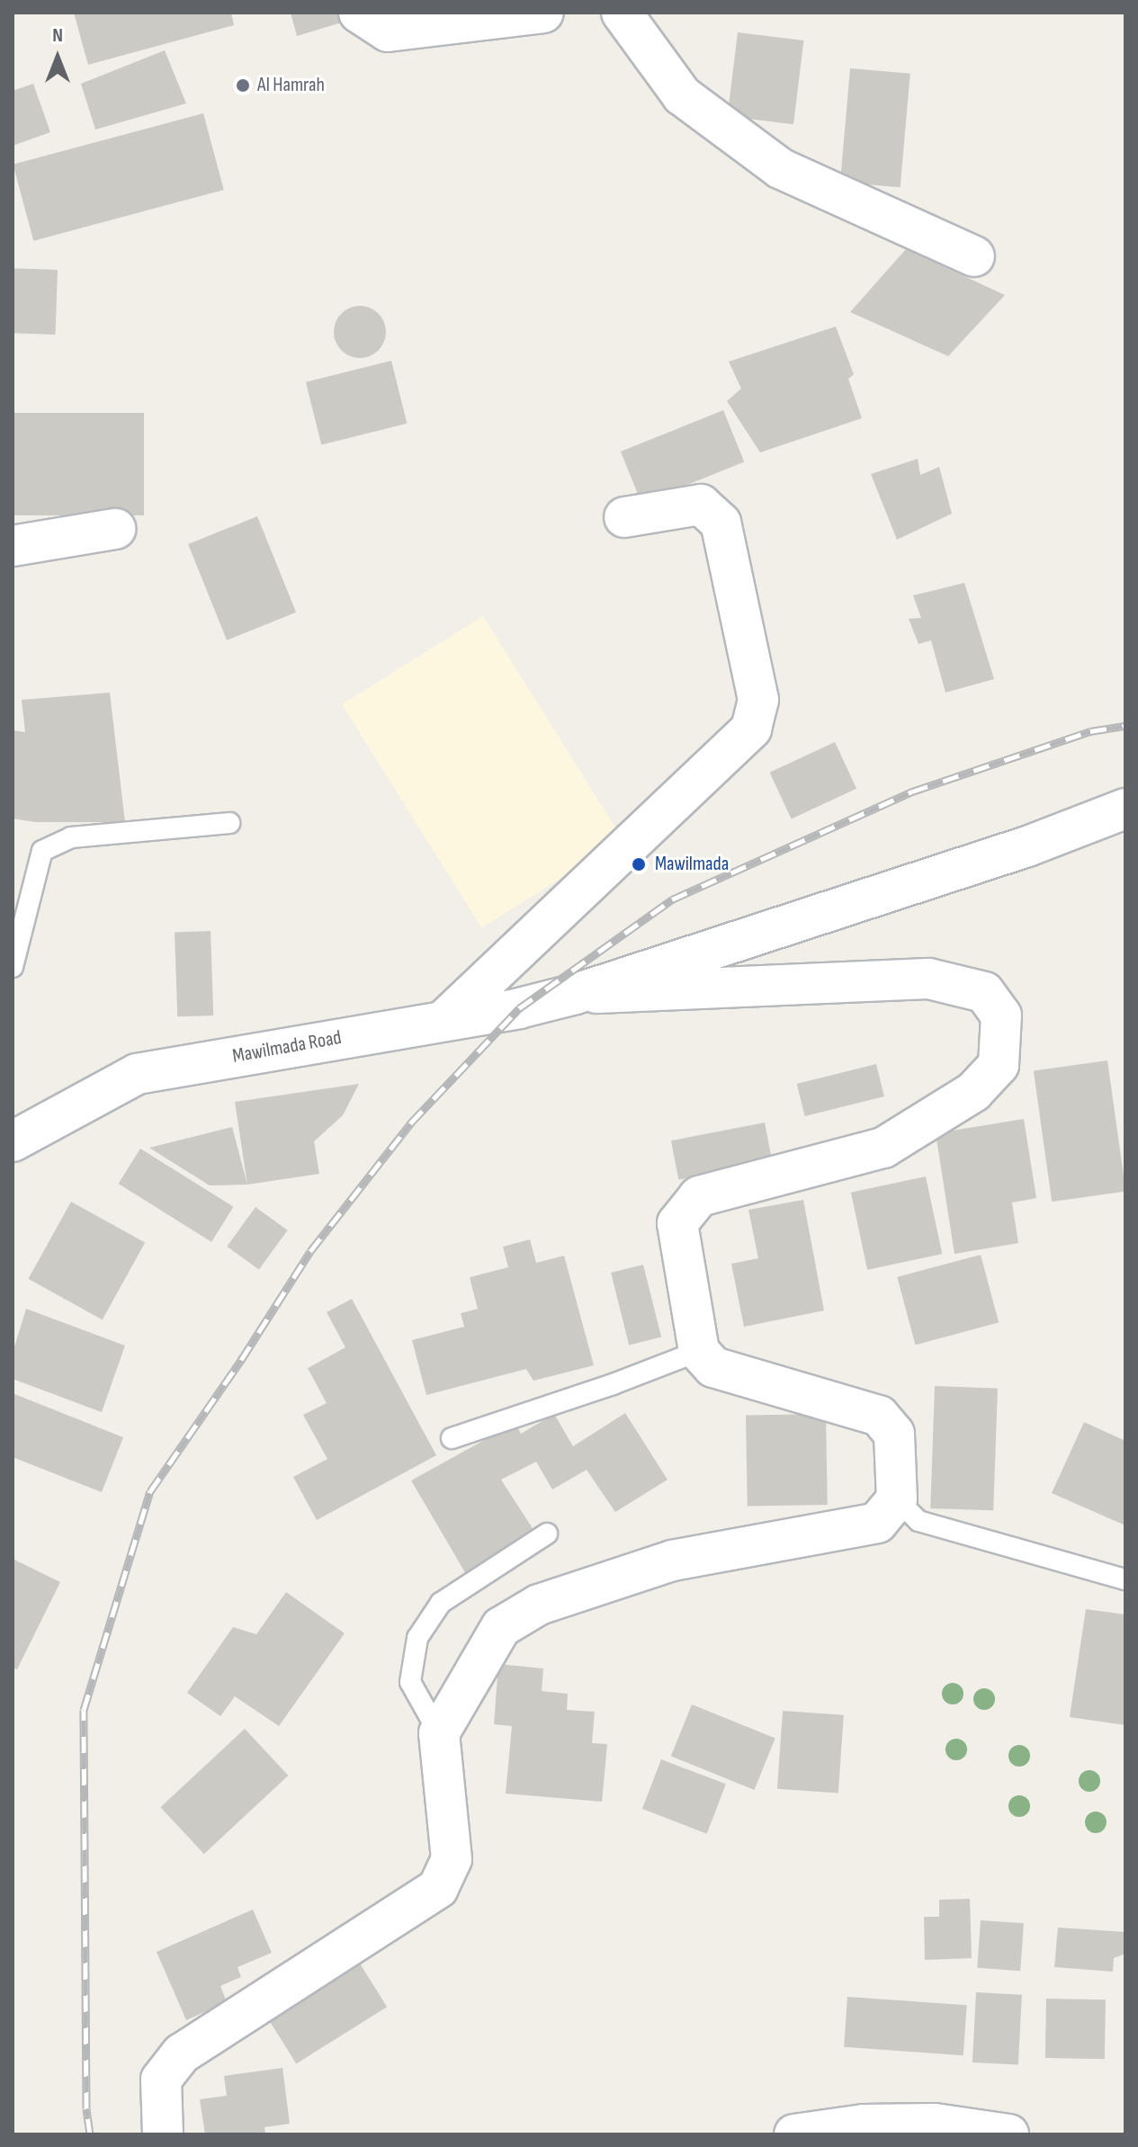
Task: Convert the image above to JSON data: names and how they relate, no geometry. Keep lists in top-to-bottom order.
{
  "streets": {
    "street": ["Mawilmada Road"]
  },
  "places": ["Al Hamrah", "Mawilmada"],
  "north": "top"
}
